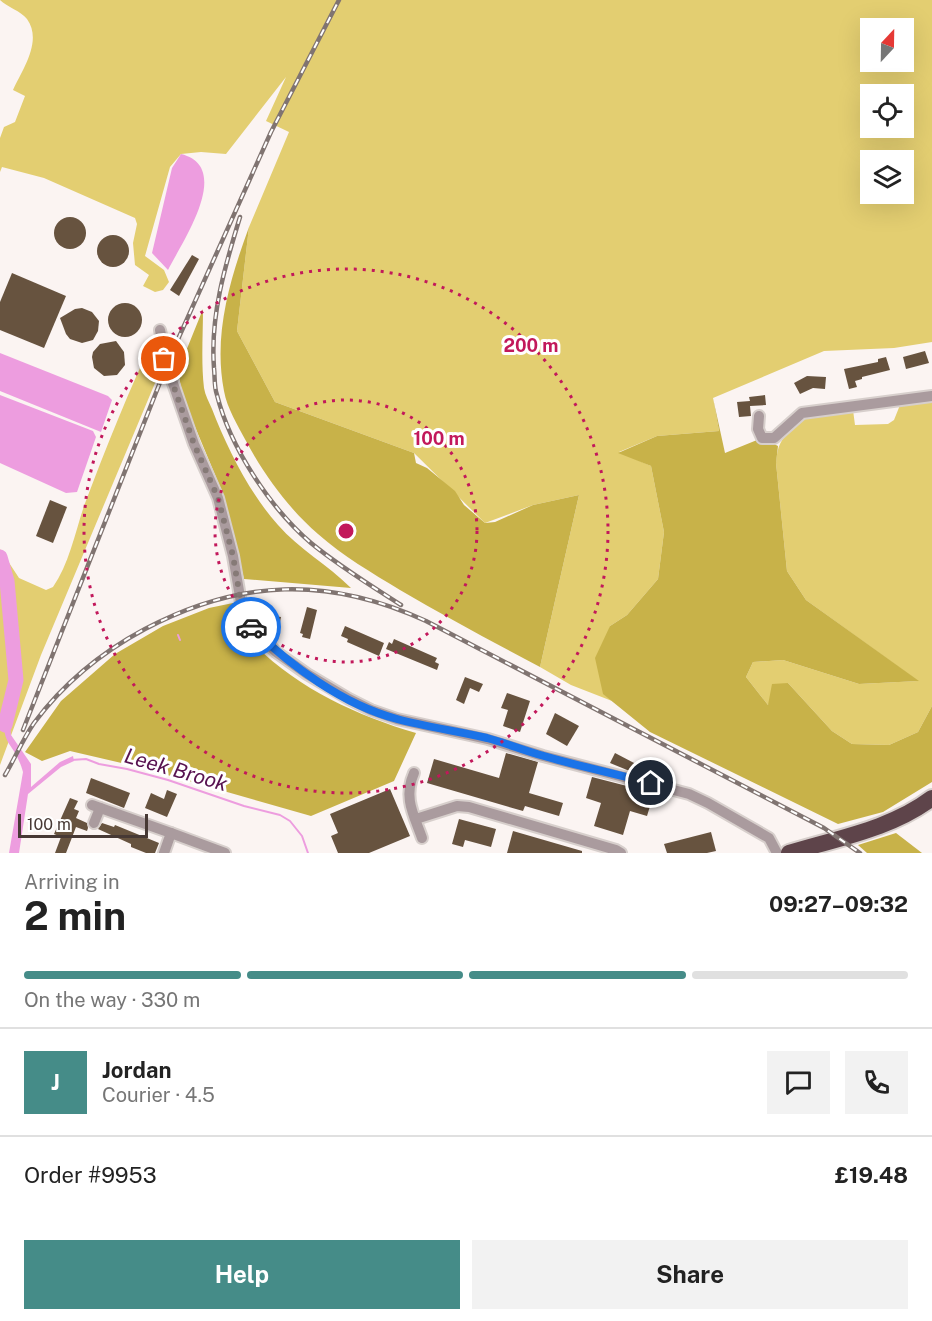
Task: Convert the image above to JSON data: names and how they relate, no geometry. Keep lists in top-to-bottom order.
{
  "water": ["Leek Brook"],
  "scale_bar": "100 m",
  "north": "top",
  "page": {
    "scale": "100 m",
    "heading": ["2 min", "Arriving in", "09:27–09:32"],
    "panel": [
      "Jordan",
      "Courier · 4.5",
      "Order #9953",
      "£19.48"
    ],
    "bar": "On the way · 330 m",
    "round": "J",
    "buttons": ["Help", "Share"]
  },
  "rings": ["200 m", "100 m"]
}
